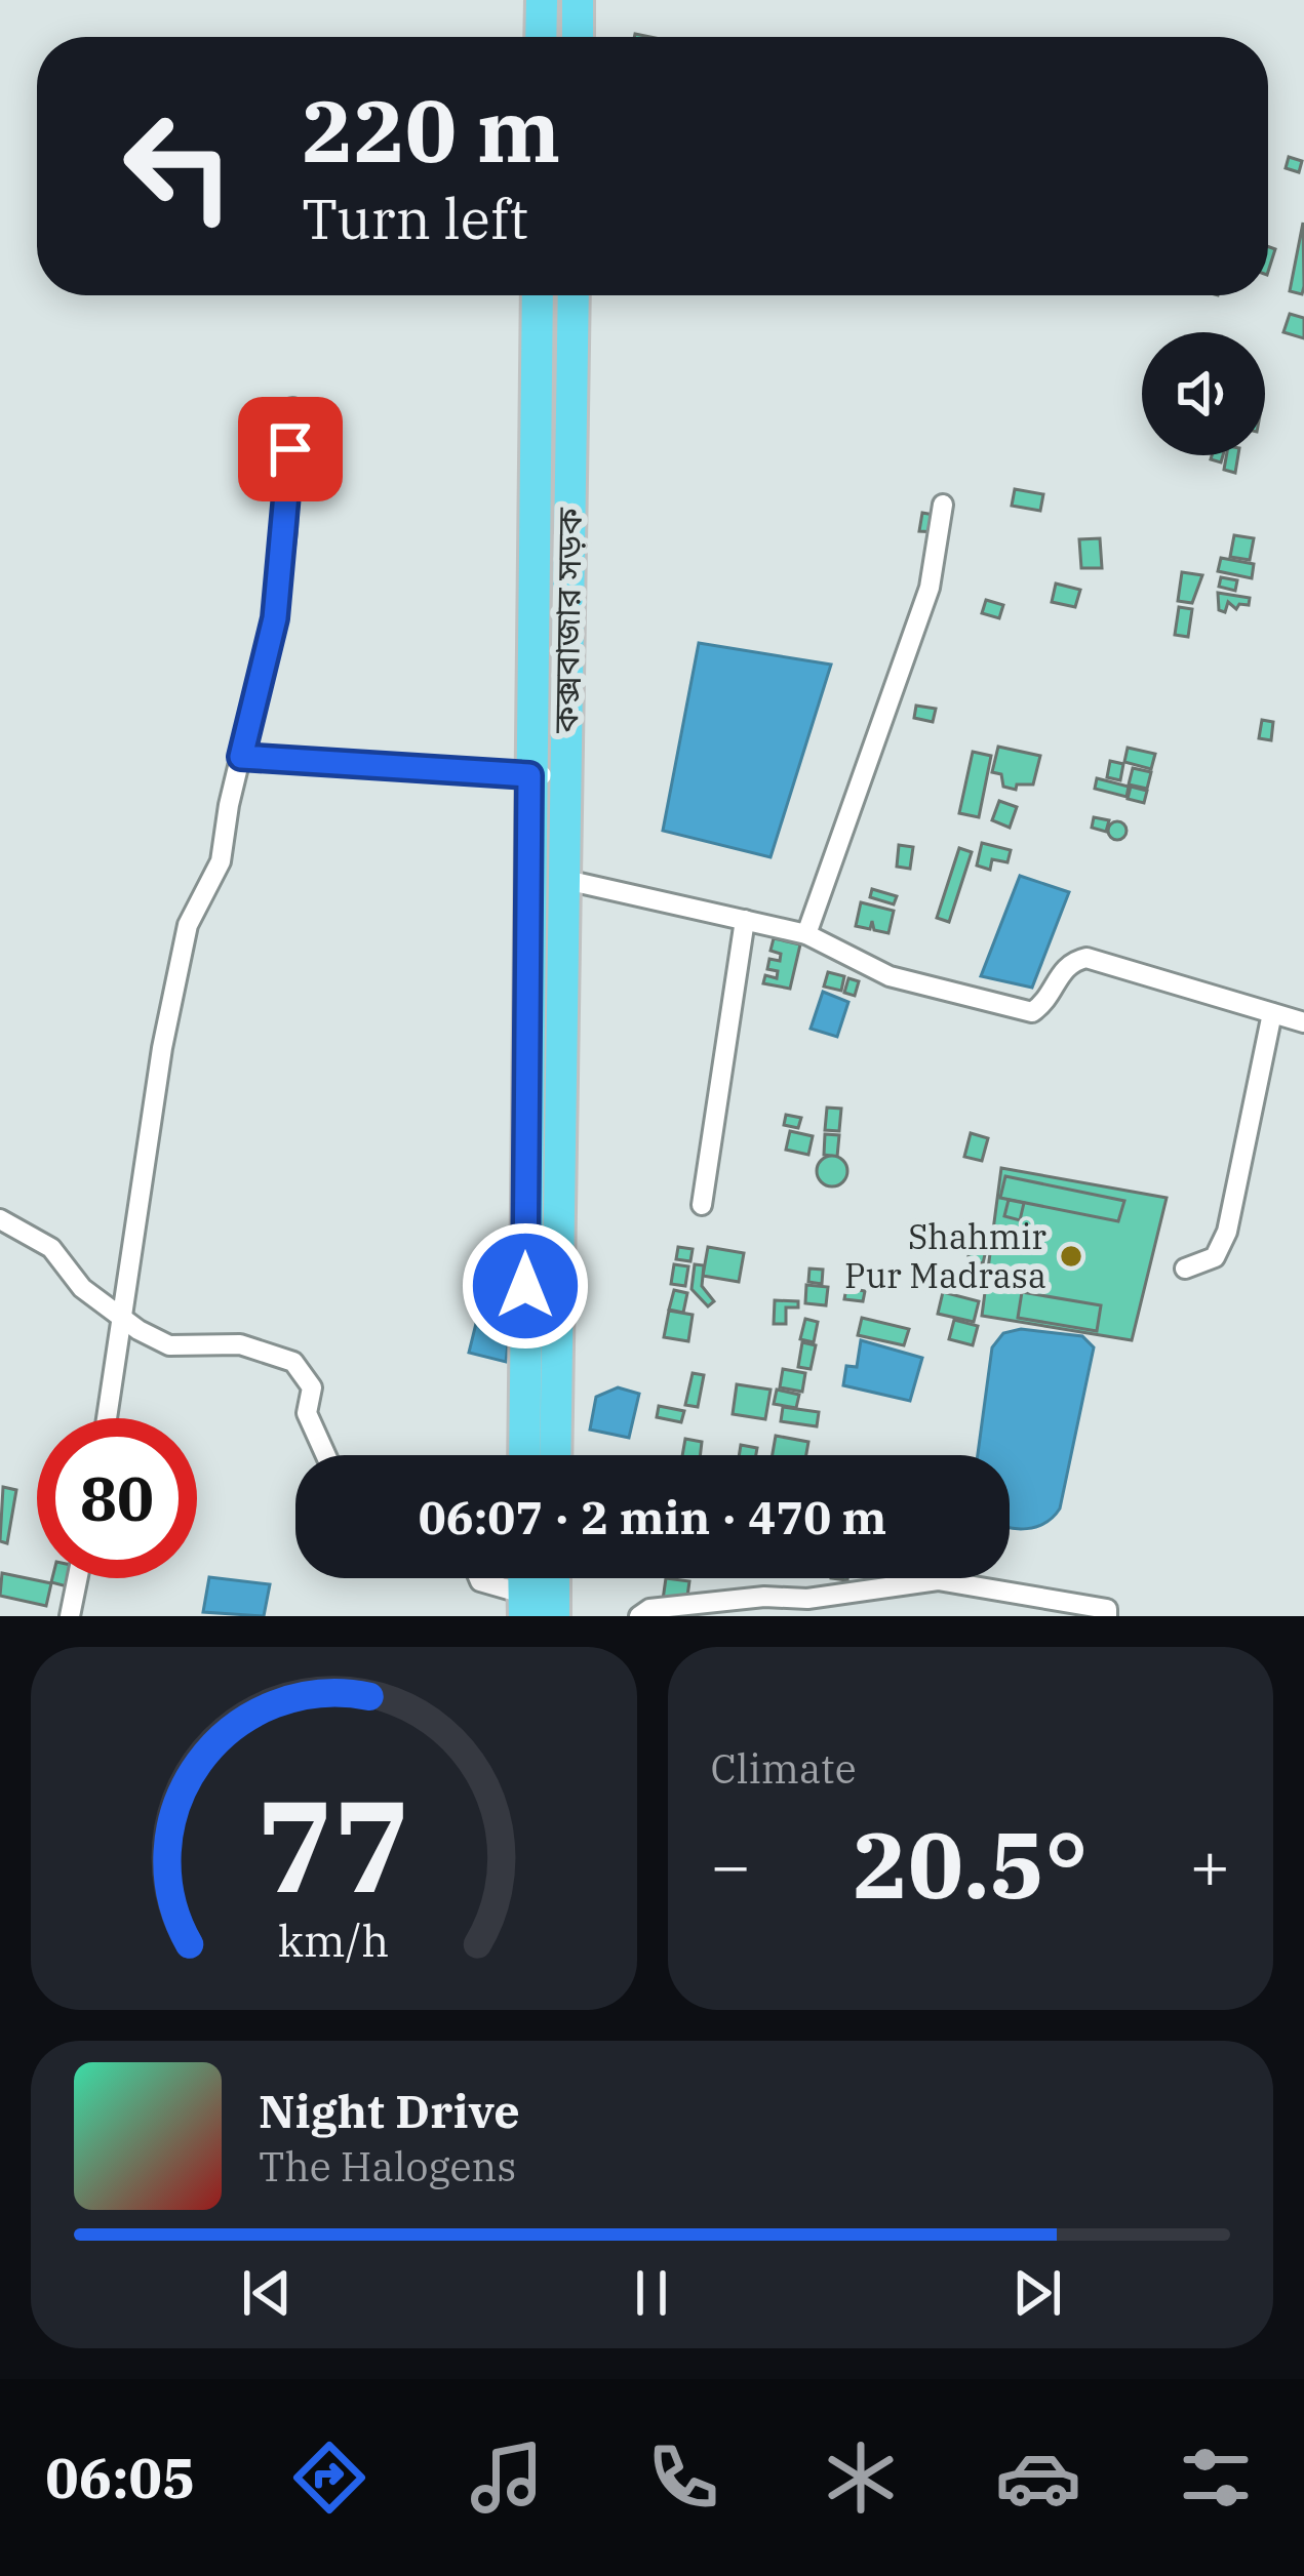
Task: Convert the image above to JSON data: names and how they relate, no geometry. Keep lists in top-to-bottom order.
{
  "streets": {
    "highway": ["কক্সবাজার সড়ক"]
  },
  "places": ["Shahmir Pur Madrasa"],
  "page": {
    "turn": ["220 m", "Turn left"],
    "limit": "80",
    "trip": "06:07 · 2 min · 470 m",
    "tile": "Climate",
    "heat": ["−", "20.5°", "+"],
    "song": ["Night Drive", "The Halogens"],
    "tabs": "06:05",
    "gauge": ["77", "km/h"]
  }
}
